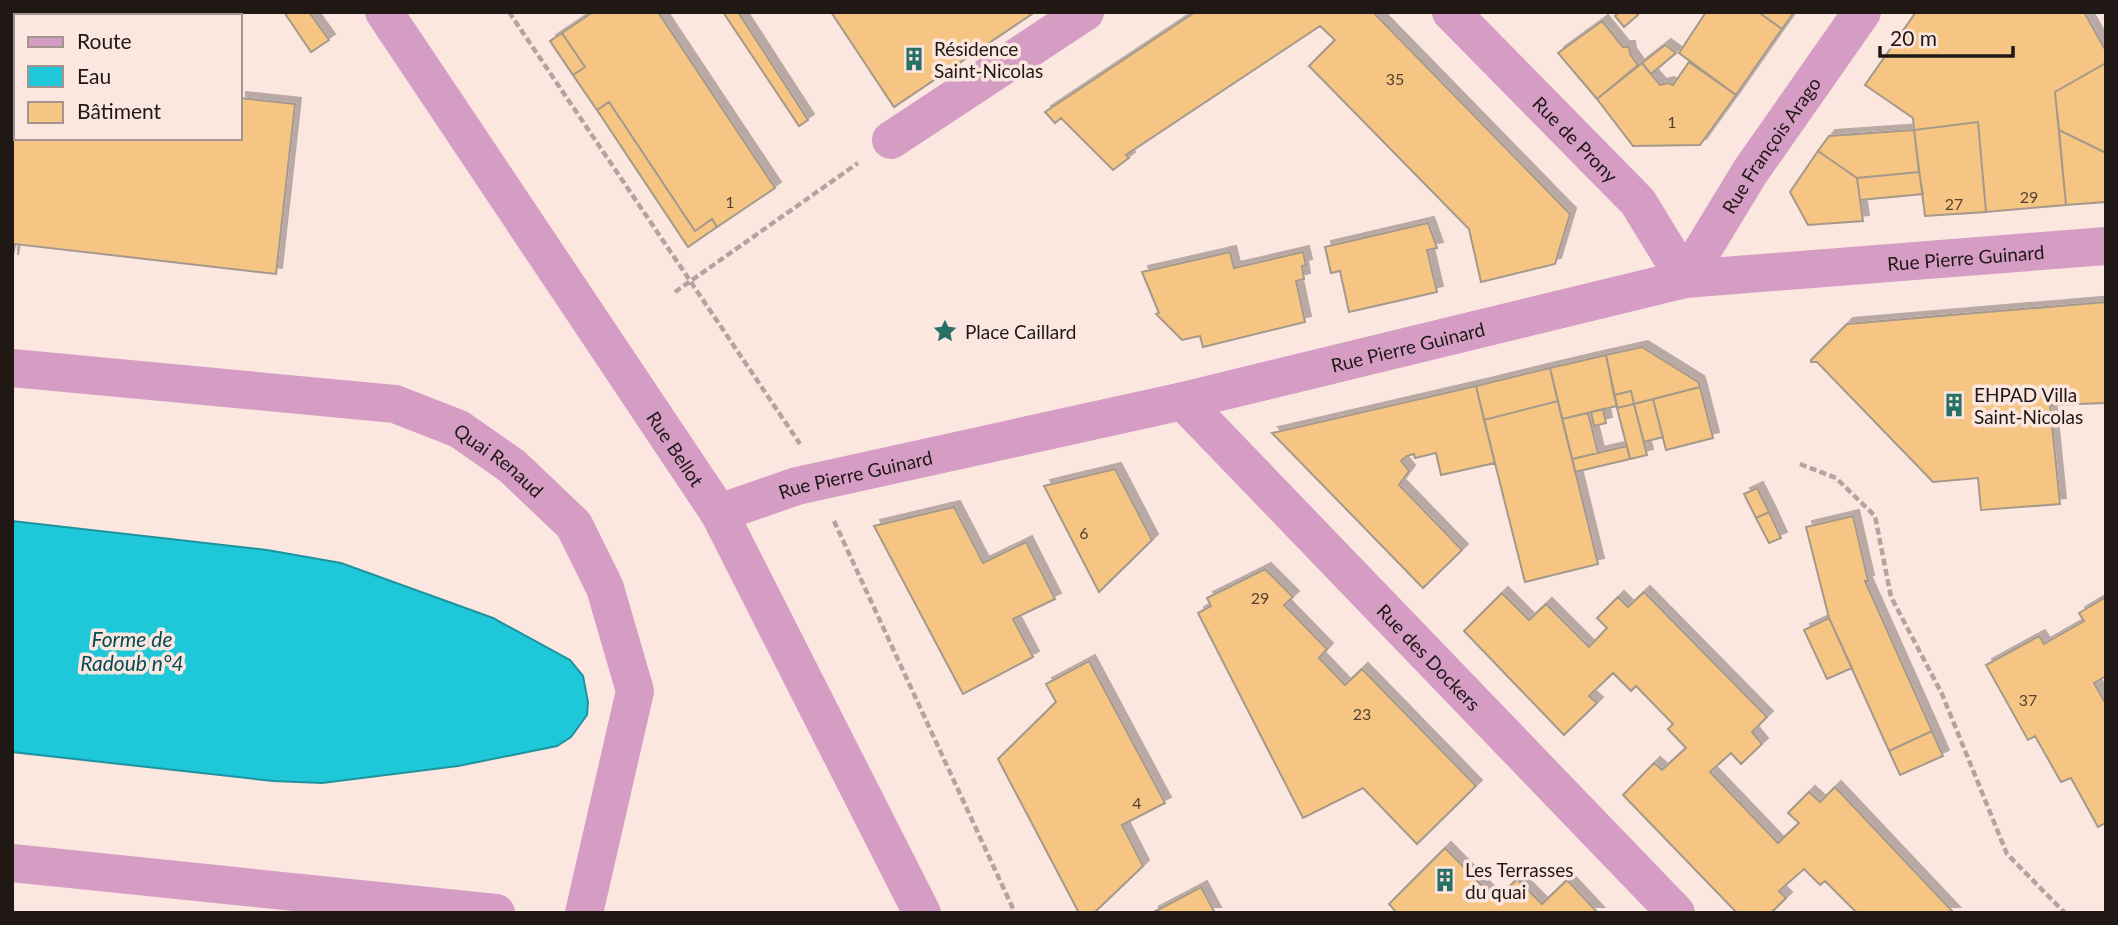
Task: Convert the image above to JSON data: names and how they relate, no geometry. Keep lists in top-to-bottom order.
{
  "streets": {
    "street": [
      "Rue de Prony",
      "Rue François Arago",
      "Rue Pierre Guinard",
      "Rue Bellot",
      "Quai Renaud",
      "Rue des Dockers"
    ]
  },
  "crossings": [
    ["Rue de Prony", "Rue François Arago"],
    ["Rue de Prony", "Rue Pierre Guinard"],
    ["Rue François Arago", "Rue Pierre Guinard"],
    ["Rue Pierre Guinard", "Rue Bellot"],
    ["Rue Pierre Guinard", "Rue des Dockers"]
  ],
  "water": ["Forme de Radoub n°4"],
  "places": {
    "building": ["Résidence Saint-Nicolas", "EHPAD Villa Saint-Nicolas", "Les Terrasses du quai"],
    "place": ["Place Caillard"]
  },
  "house_numbers": [
    "35",
    "1",
    "29",
    "1",
    "27",
    "6",
    "29",
    "37",
    "23",
    "4"
  ],
  "legend": ["Route", "Eau", "Bâtiment"],
  "scale_bar": "20 m"
}
